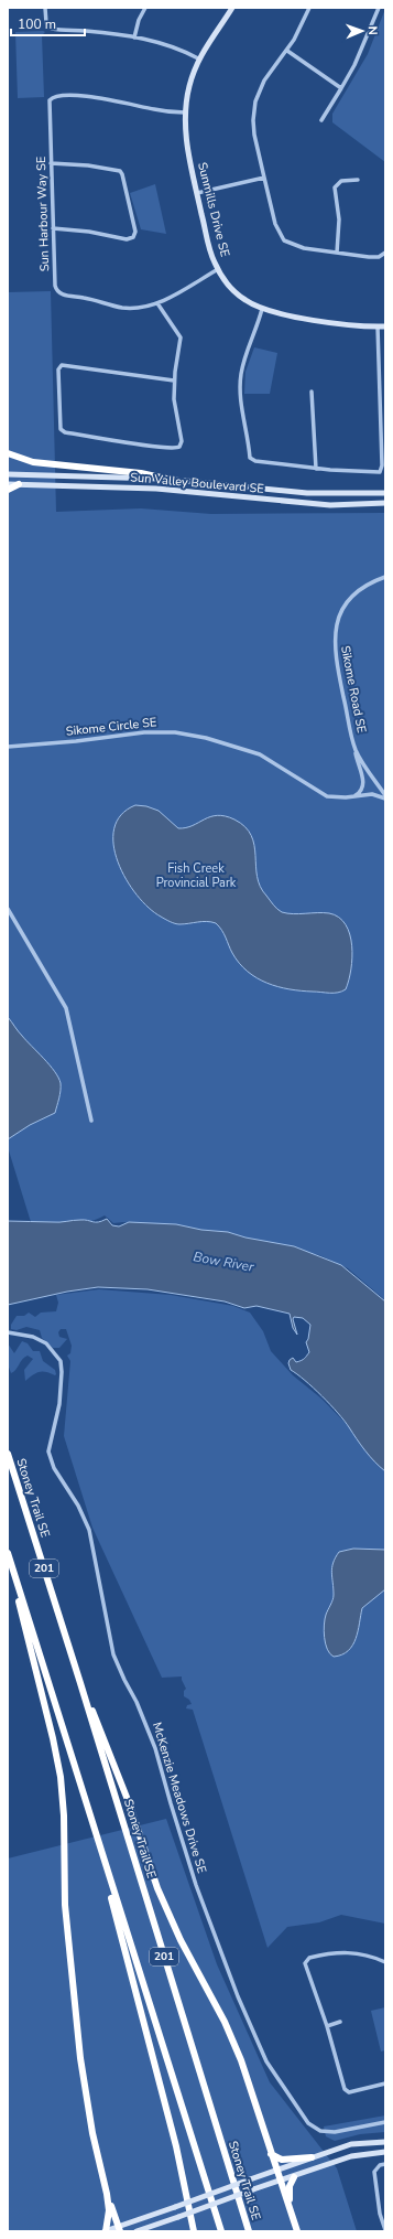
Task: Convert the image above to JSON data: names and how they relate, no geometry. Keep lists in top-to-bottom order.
{
  "streets": {
    "highway": ["Stoney Trail SE", "201"],
    "main road": ["Sunmills Drive SE", "Sun Valley Boulevard SE"],
    "street": [
      "Sun Harbour Way SE",
      "Sikome Road SE",
      "Sikome Circle SE",
      "McKenzie Meadows Drive SE"
    ]
  },
  "crossings": [
    ["Sunmills Drive SE", "Sun Harbour Way SE"],
    ["Sikome Road SE", "Sikome Circle SE"]
  ],
  "water": ["Bow River"],
  "parks": ["Fish Creek Provincial Park"],
  "scale_bar": "100 m",
  "north": "right"
}
